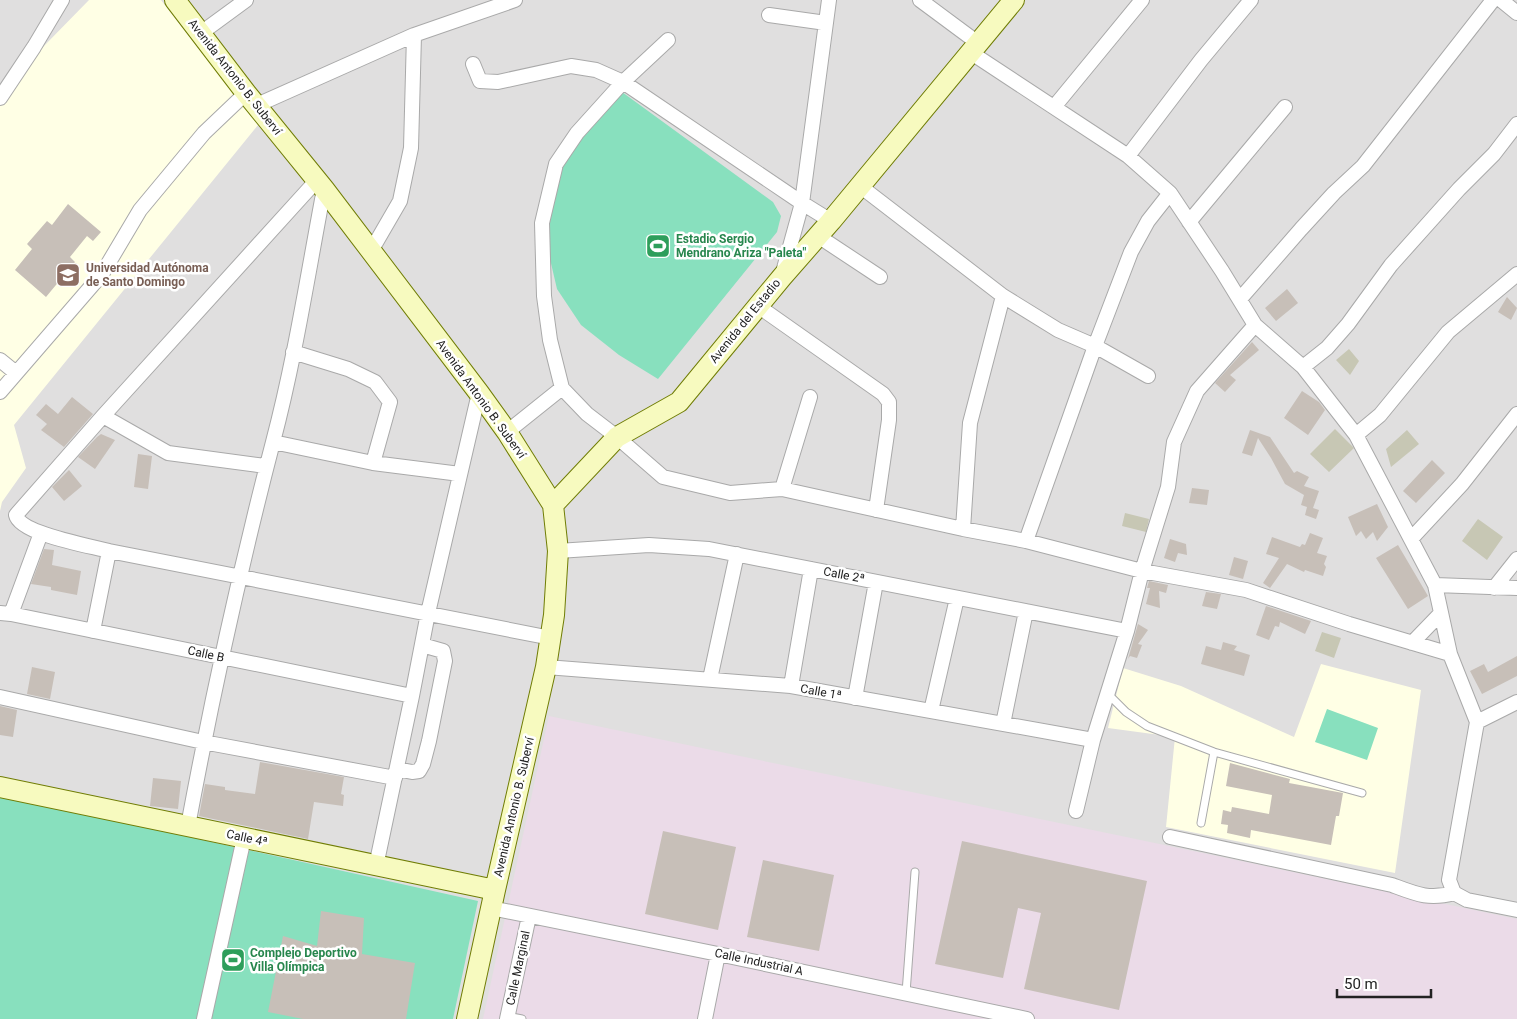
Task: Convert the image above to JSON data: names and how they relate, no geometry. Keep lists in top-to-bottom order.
{
  "streets": {
    "street": [
      "Avenida Antonio B. Suberví",
      "Avenida del Estadio",
      "Calle 2ª",
      "Calle B",
      "Calle 1ª",
      "Calle 4ª",
      "Calle Industrial A",
      "Calle Marginal"
    ]
  },
  "crossings": [
    ["Avenida Antonio B. Suberví", "Avenida del Estadio"],
    ["Avenida Antonio B. Suberví", "Calle 2ª"],
    ["Avenida Antonio B. Suberví", "Calle 1ª"],
    ["Avenida Antonio B. Suberví", "Calle 4ª"],
    ["Avenida Antonio B. Suberví", "Calle Industrial A"],
    ["Calle 4ª", "Calle Industrial A"],
    ["Calle Industrial A", "Calle Marginal"]
  ],
  "places": {
    "sports": ["Estadio Sergio Mendrano Ariza \"Paleta\"", "Complejo Deportivo Villa Olímpica"],
    "school or university": ["Universidad Autónoma de Santo Domingo"]
  },
  "scale_bar": "50 m"
}
